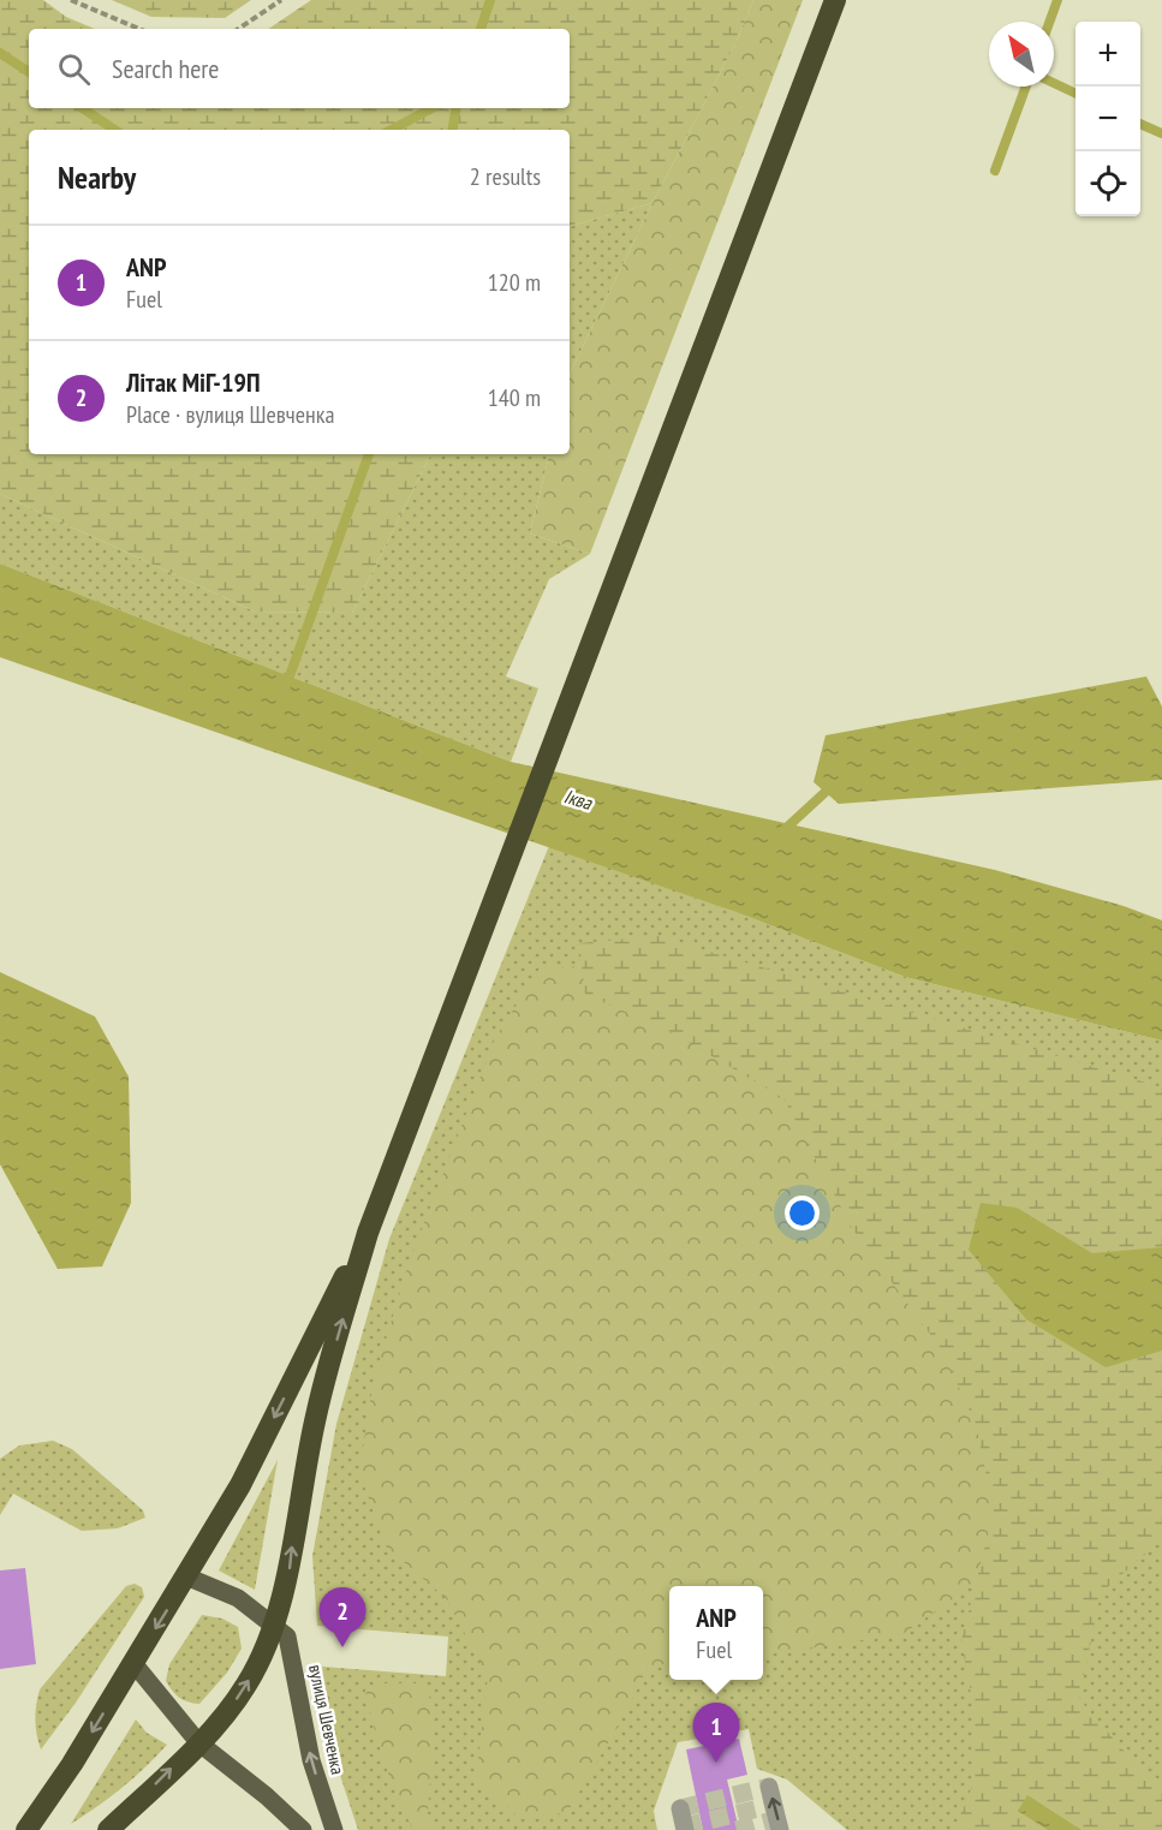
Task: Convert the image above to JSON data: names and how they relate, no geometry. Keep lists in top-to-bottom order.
{
  "streets": {
    "main road": ["вулиця Шевченка"]
  },
  "one_way": ["вулиця Шевченка"],
  "water": ["Іква"],
  "north": "top left",
  "page": {
    "map_buttons": ["+", "−"],
    "search": "Search here",
    "heading": ["Nearby", "2 results"],
    "list": [
      {
        "mark": "1",
        "name": "ANP",
        "note": "Fuel",
        "value": "120 m"
      },
      {
        "mark": "2",
        "name": "Літак МіГ-19П",
        "note": "Place · вулиця Шевченка",
        "value": "140 m"
      }
    ],
    "popup": ["ANP", "Fuel"],
    "pins": ["2", "1"]
  }
}
